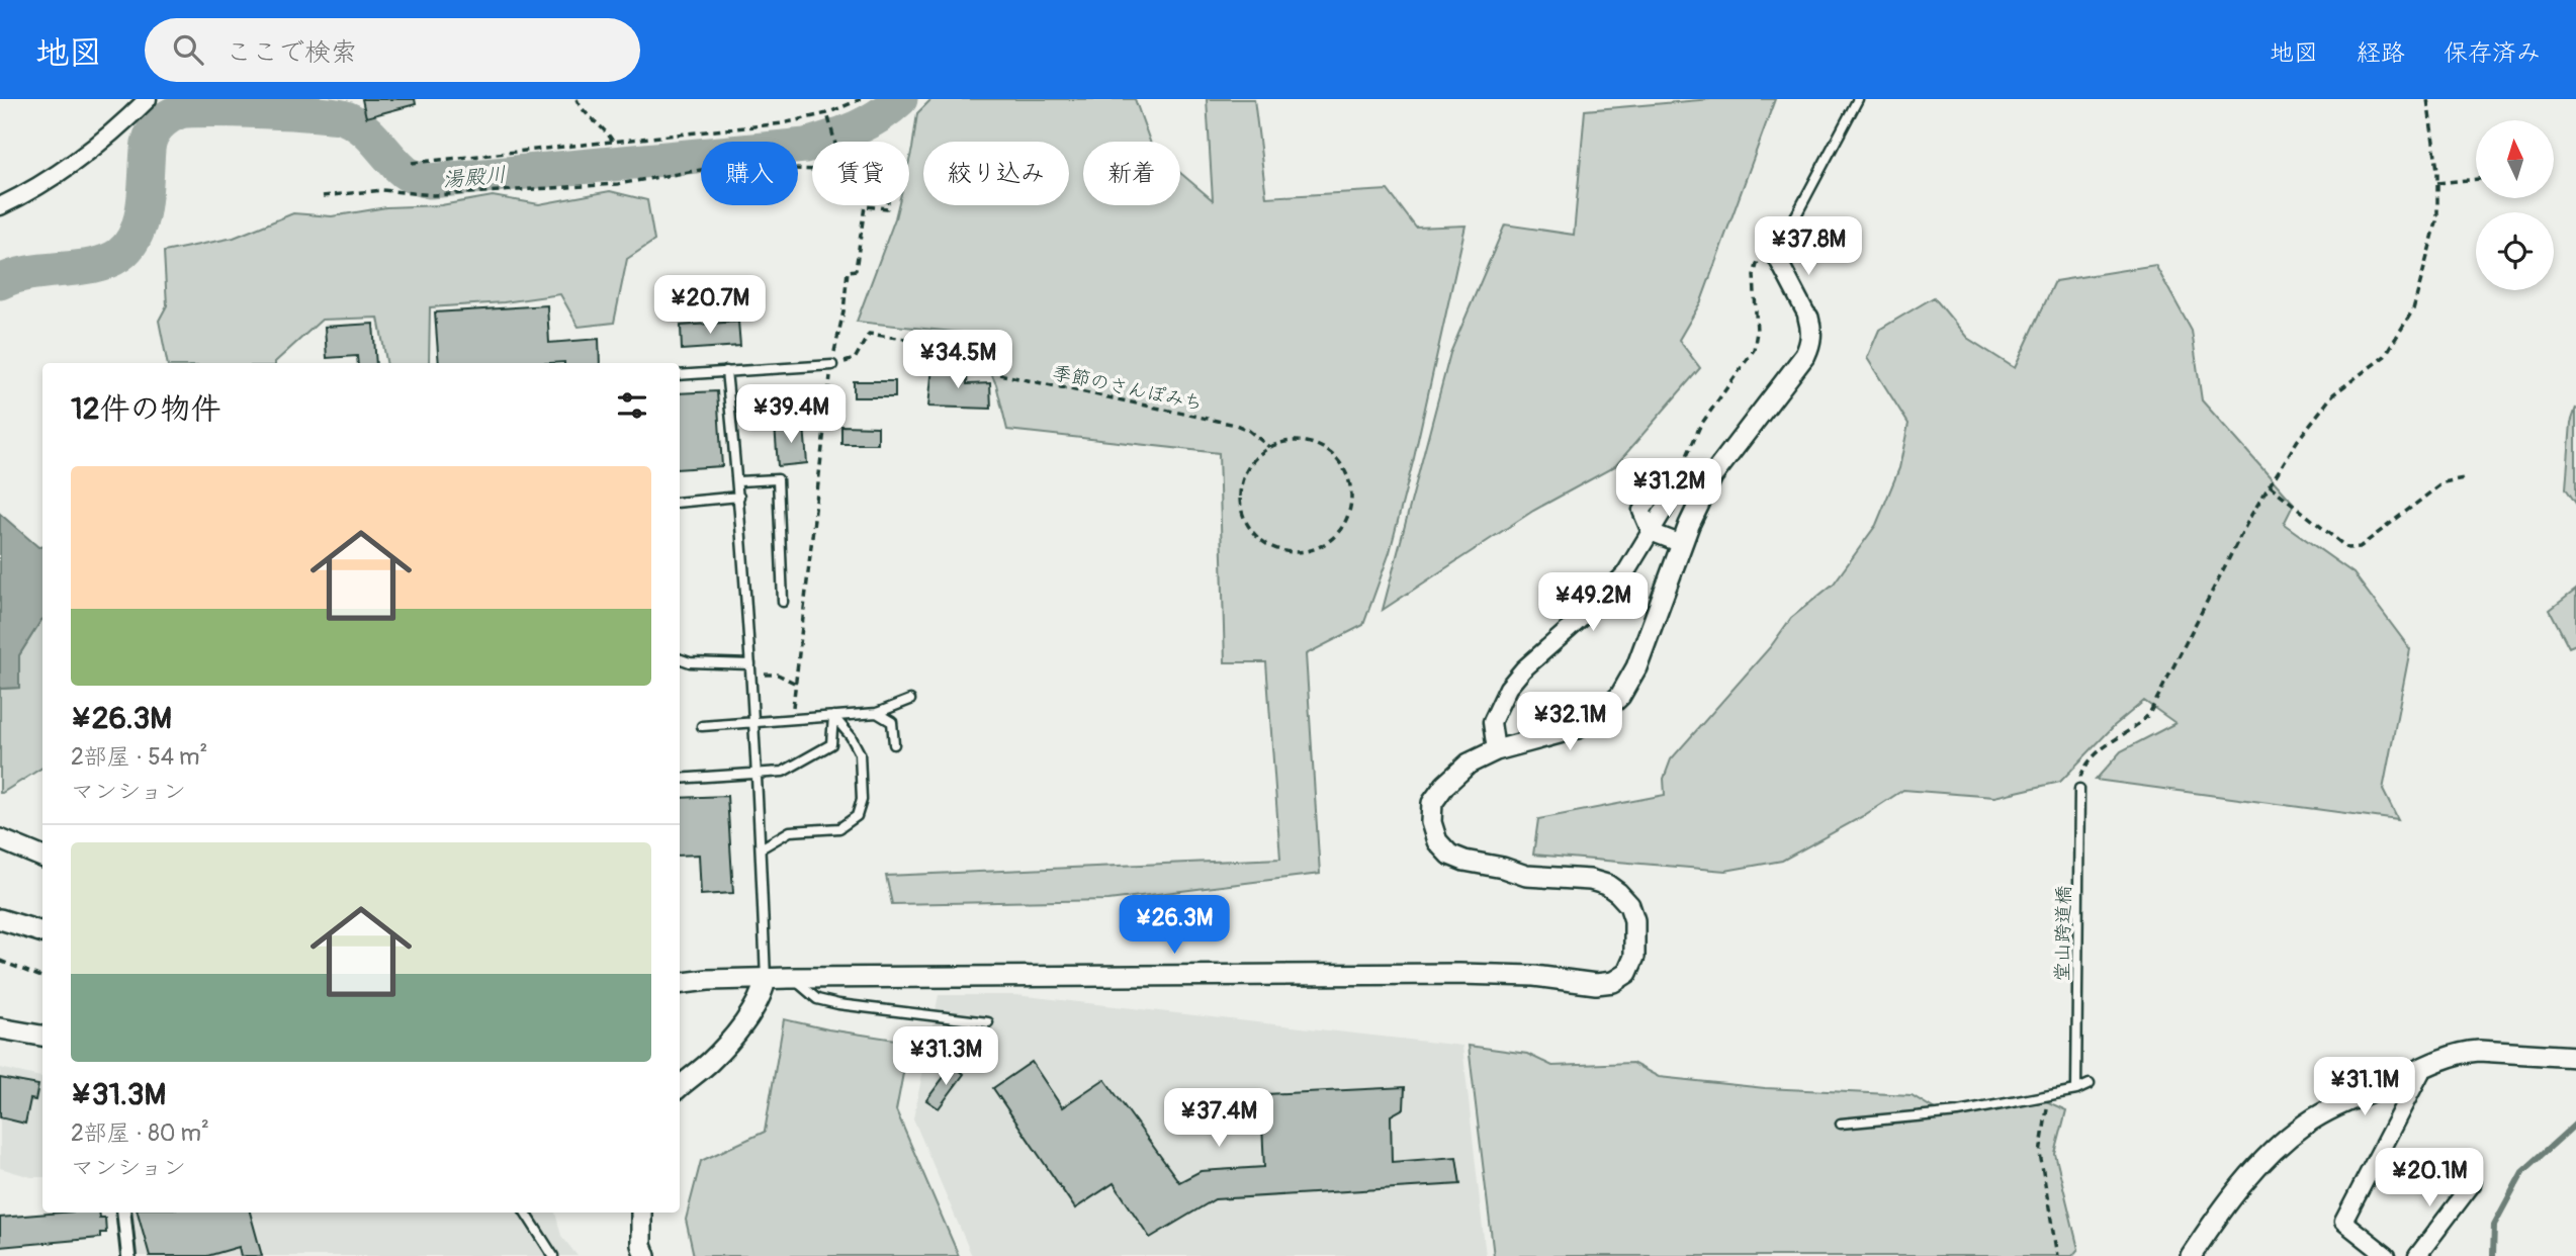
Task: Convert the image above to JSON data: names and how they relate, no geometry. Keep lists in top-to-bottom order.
{
  "streets": {
    "lane": ["堂山跨道橋"],
    "path": ["季節のさんぽみち"]
  },
  "water": ["湯殿川"],
  "north": "top",
  "page": {
    "header": "地図",
    "search": "ここで検索",
    "nav": ["地図", "経路", "保存済み"],
    "chip": [
      "購入",
      "賃貸",
      "絞り込み",
      "新着"
    ],
    "price": [
      "¥37.8M",
      "¥20.7M",
      "¥34.5M",
      "¥39.4M",
      "¥31.2M",
      "¥49.2M",
      "¥32.1M",
      "¥26.3M",
      "¥31.3M",
      "¥31.1M",
      "¥37.4M",
      "¥20.1M"
    ],
    "heading": "12件の物件",
    "list": [
      {
        "name": "¥26.3M",
        "note": "2部屋 · 54 m² · マンション"
      },
      {
        "name": "¥31.3M",
        "note": "2部屋 · 80 m² · マンション"
      }
    ]
  }
}
